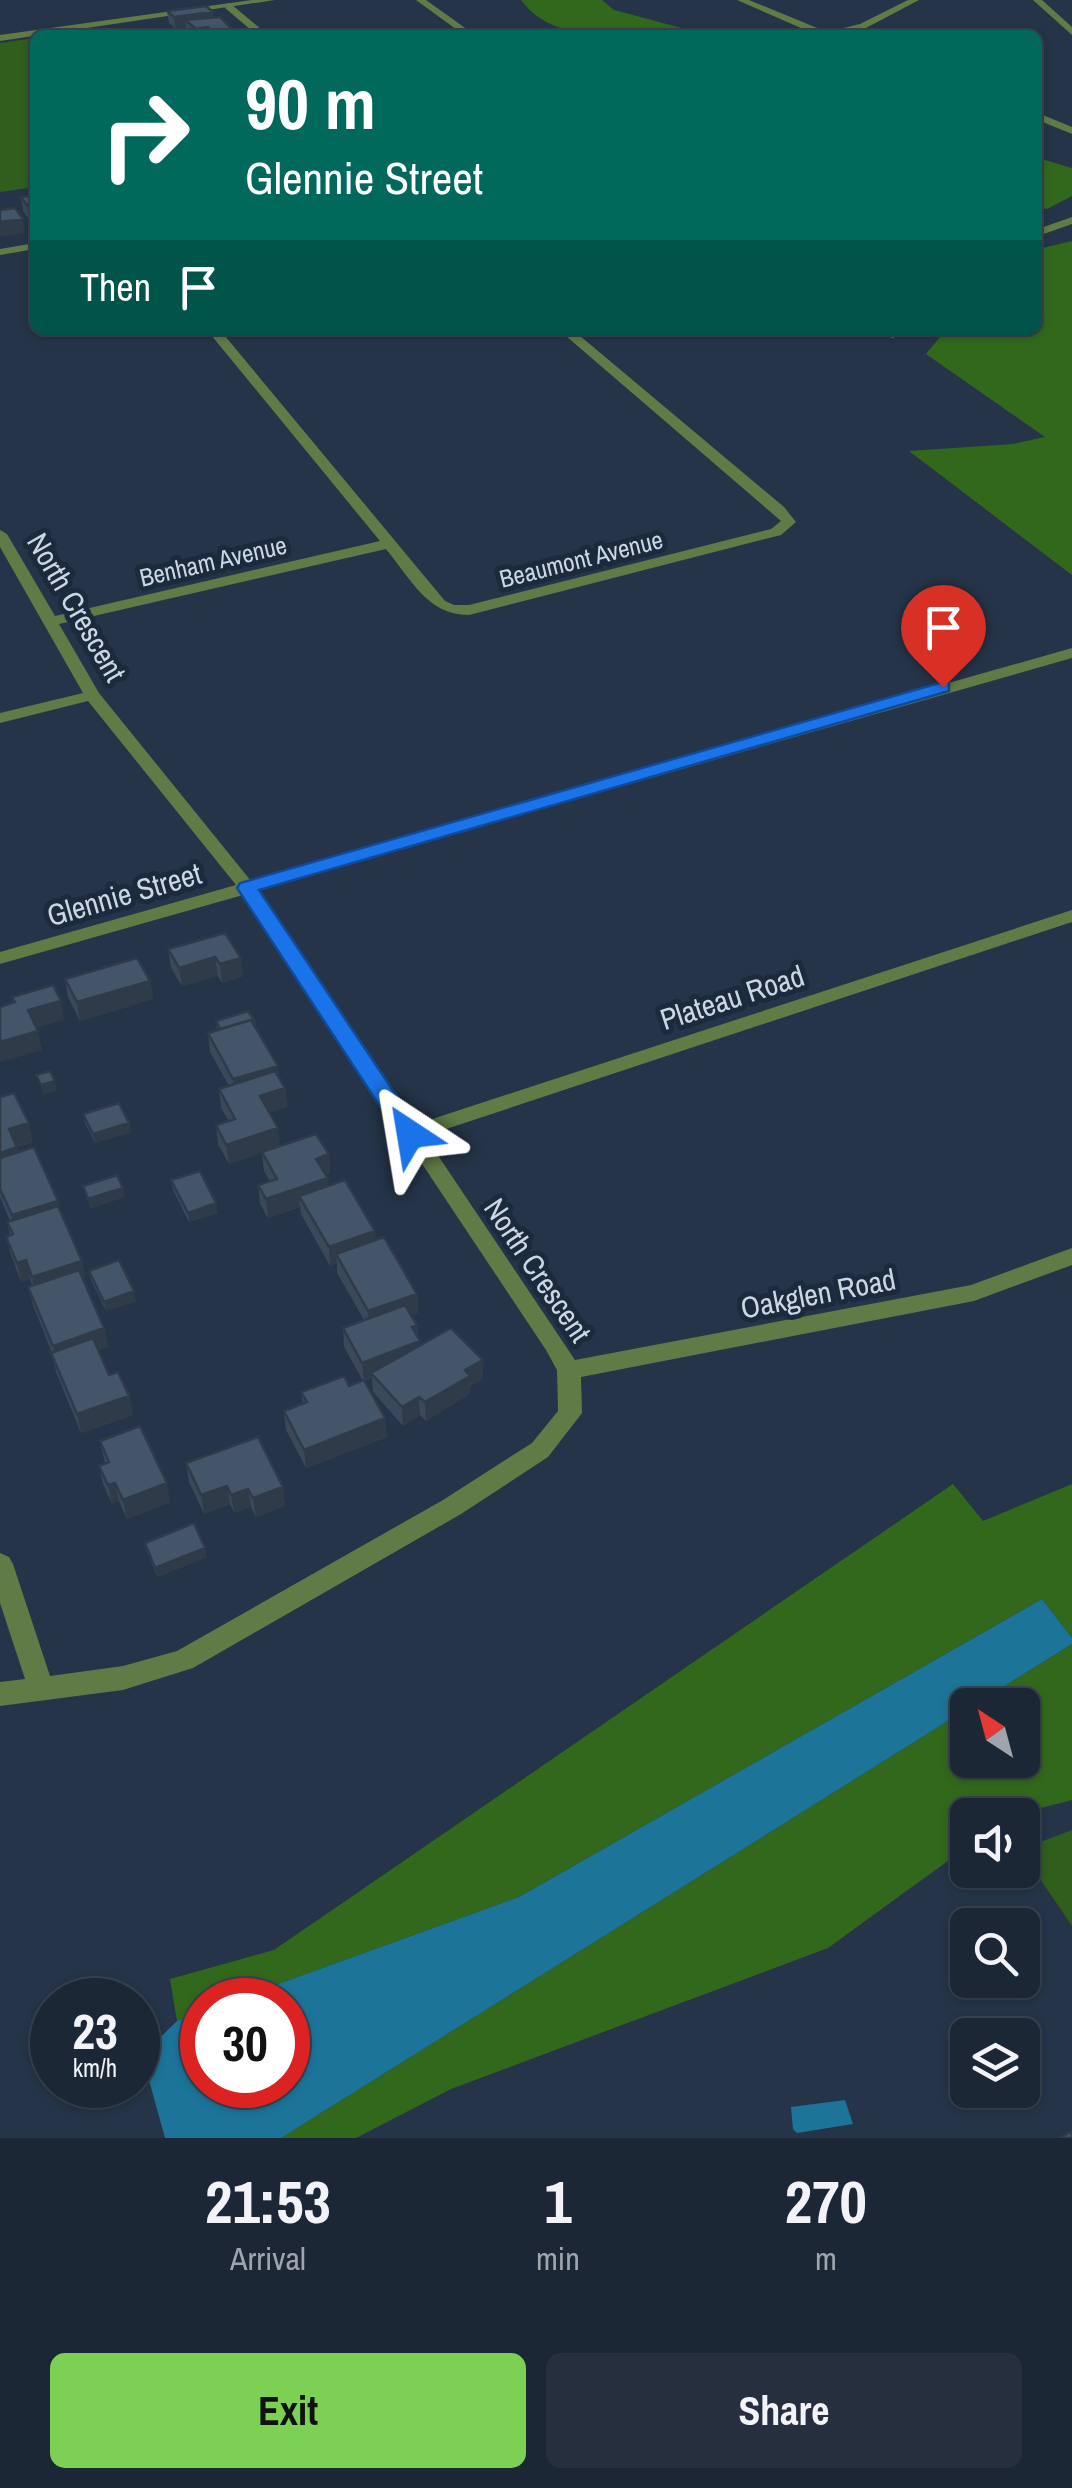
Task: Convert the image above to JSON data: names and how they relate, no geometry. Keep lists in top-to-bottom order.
{
  "streets": {
    "street": [
      "Beaumont Avenue",
      "Benham Avenue",
      "North Crescent",
      "Glennie Street",
      "Plateau Road",
      "Oakglen Road"
    ]
  },
  "crossings": [
    ["Beaumont Avenue", "Benham Avenue"],
    ["Benham Avenue", "North Crescent"],
    ["North Crescent", "Glennie Street"],
    ["North Crescent", "Plateau Road"],
    ["North Crescent", "Oakglen Road"]
  ],
  "north": "top left",
  "page": {
    "turn": ["90 m", "Glennie Street"],
    "then": "Then",
    "speed": "23 km/h",
    "limit": "30",
    "eta": [
      "21:53",
      "Arrival",
      "1",
      "min",
      "270",
      "m"
    ],
    "buttons": ["Exit", "Share"]
  }
}
